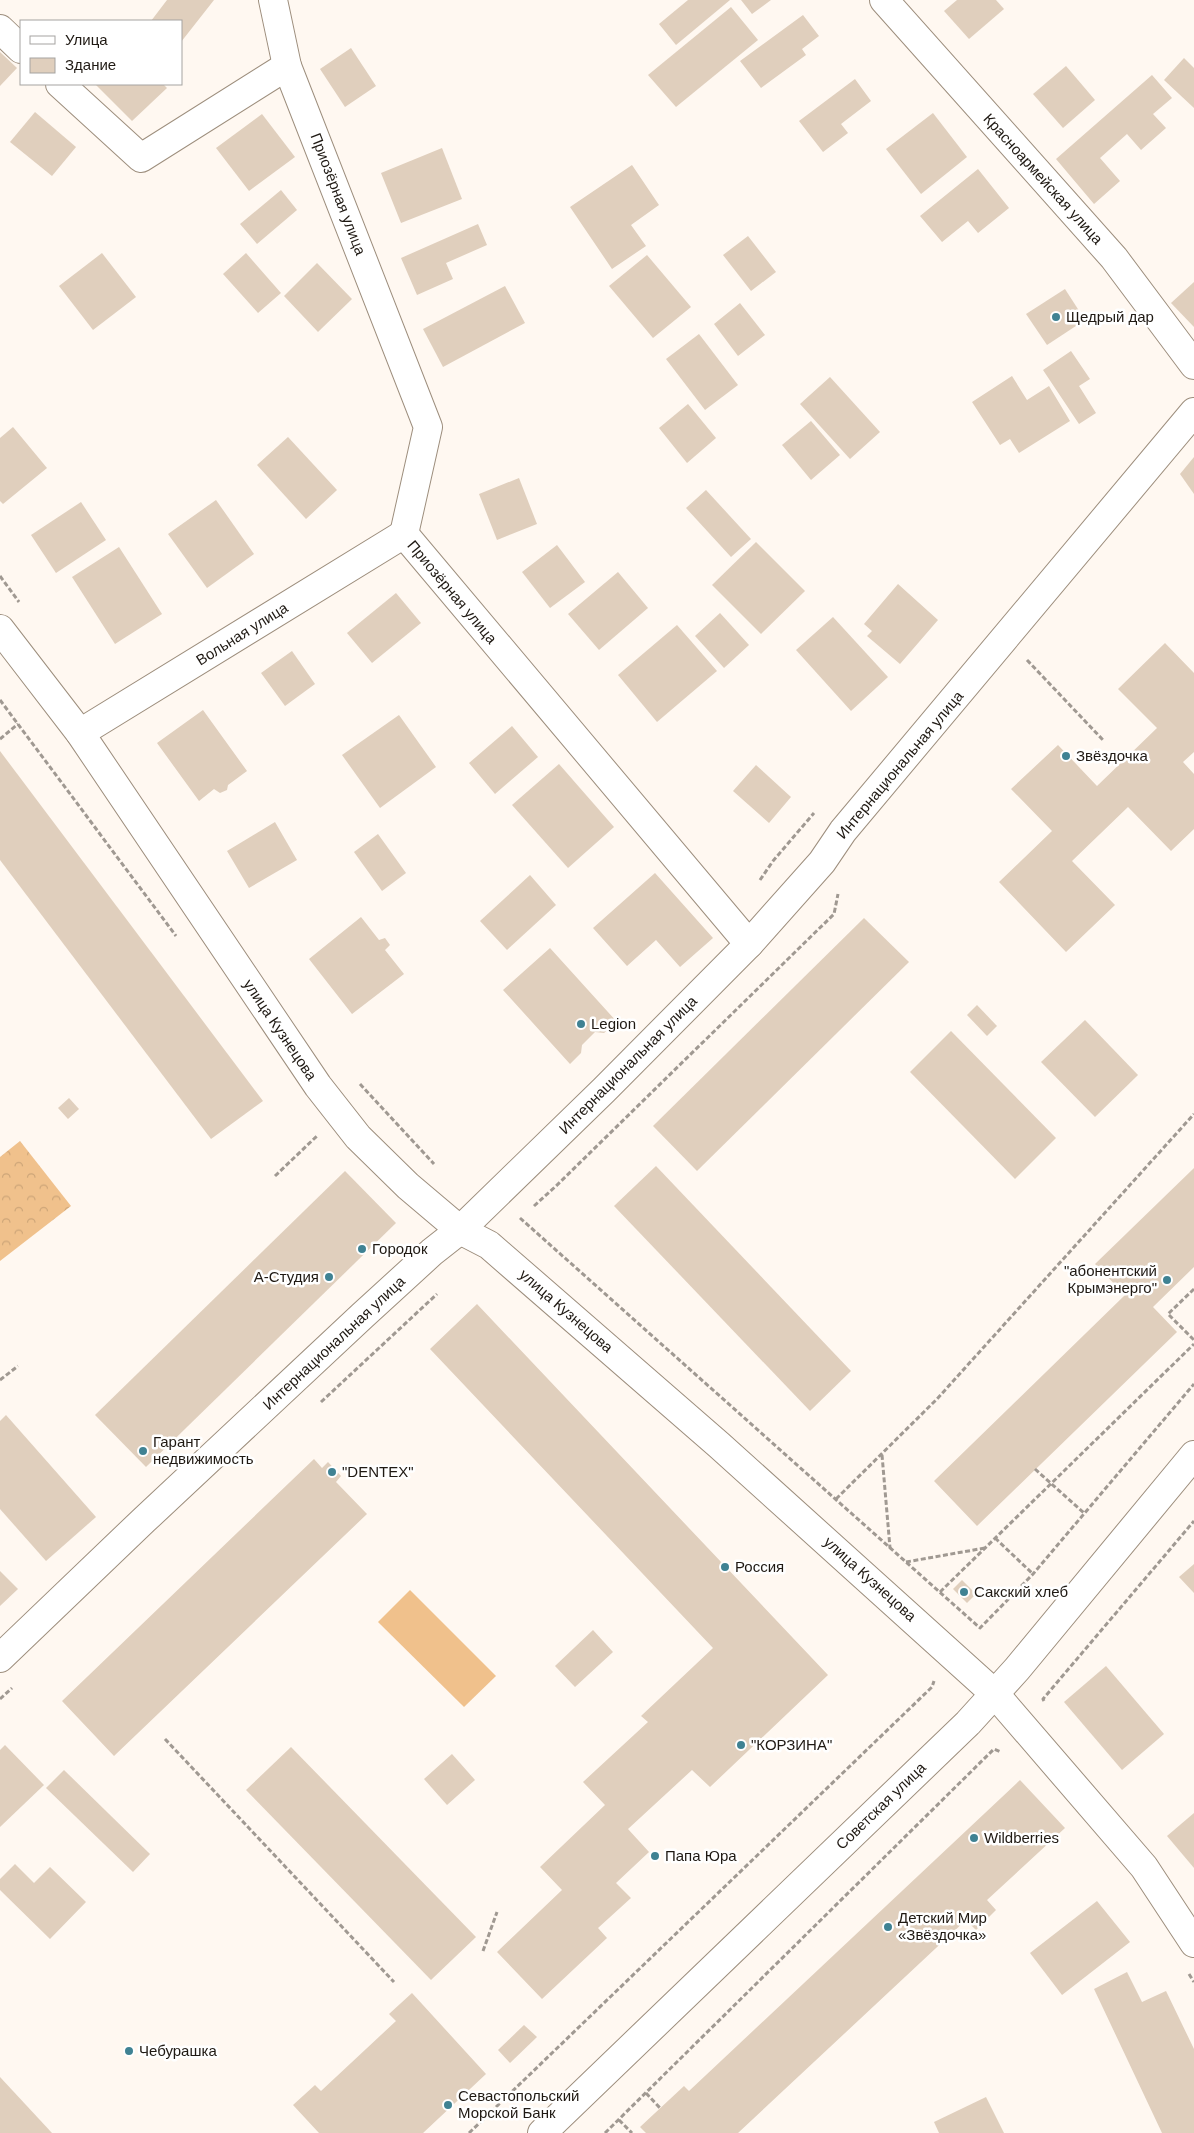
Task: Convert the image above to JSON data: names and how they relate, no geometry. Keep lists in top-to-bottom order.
{
  "streets": {
    "street": [
      "Красноармейская улица",
      "Приозёрная улица",
      "Вольная улица",
      "Интернациональная улица",
      "улица Кузнецова",
      "Советская улица"
    ]
  },
  "crossings": [
    ["Приозёрная улица", "Вольная улица"],
    ["Приозёрная улица", "Интернациональная улица"],
    ["Вольная улица", "улица Кузнецова"],
    ["Интернациональная улица", "улица Кузнецова"],
    ["улица Кузнецова", "Советская улица"]
  ],
  "places": [
    "Щедрый дар",
    "Звёздочка",
    "Legion",
    "Городок",
    "А-Студия",
    "\"абонентский Крымэнерго\"",
    "Гарант недвижимость",
    "\"DENTEX\"",
    "Россия",
    "Сакский хлеб",
    "\"КОРЗИНА\"",
    "Wildberries",
    "Папа Юра",
    "Детский Мир «Звёздочка»",
    "Чебурашка",
    "Севастопольский Морской Банк"
  ],
  "legend": ["Улица", "Здание"]
}
